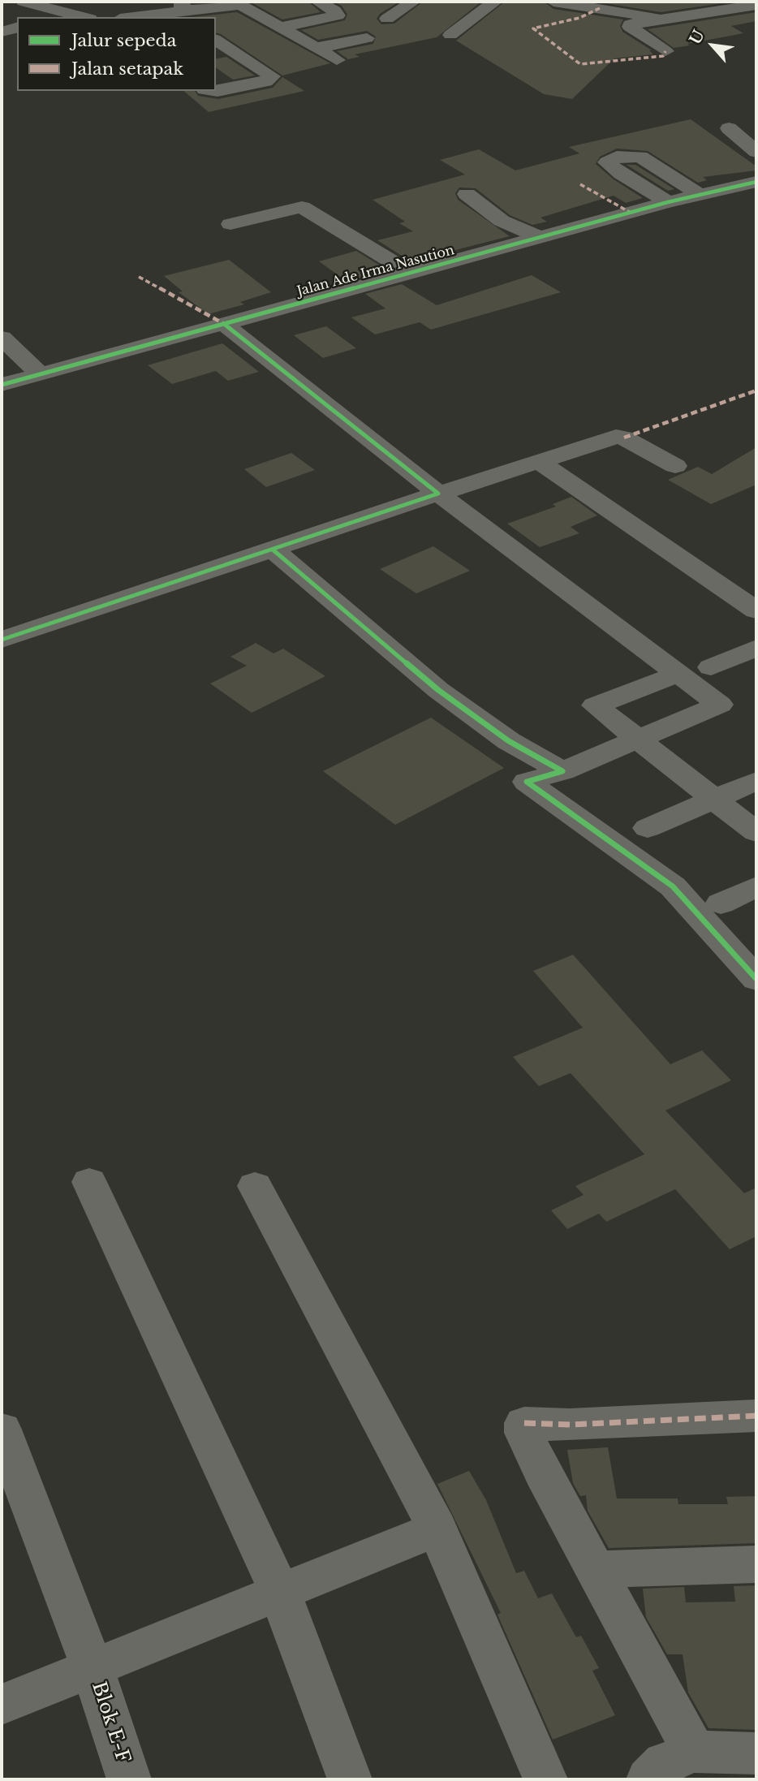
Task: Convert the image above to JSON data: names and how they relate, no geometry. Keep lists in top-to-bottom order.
{
  "streets": {
    "street": ["Jalan Ade Irma Nasution", "Blok E-F"]
  },
  "legend": ["Jalur sepeda", "Jalan setapak"],
  "north": "top left"
}
